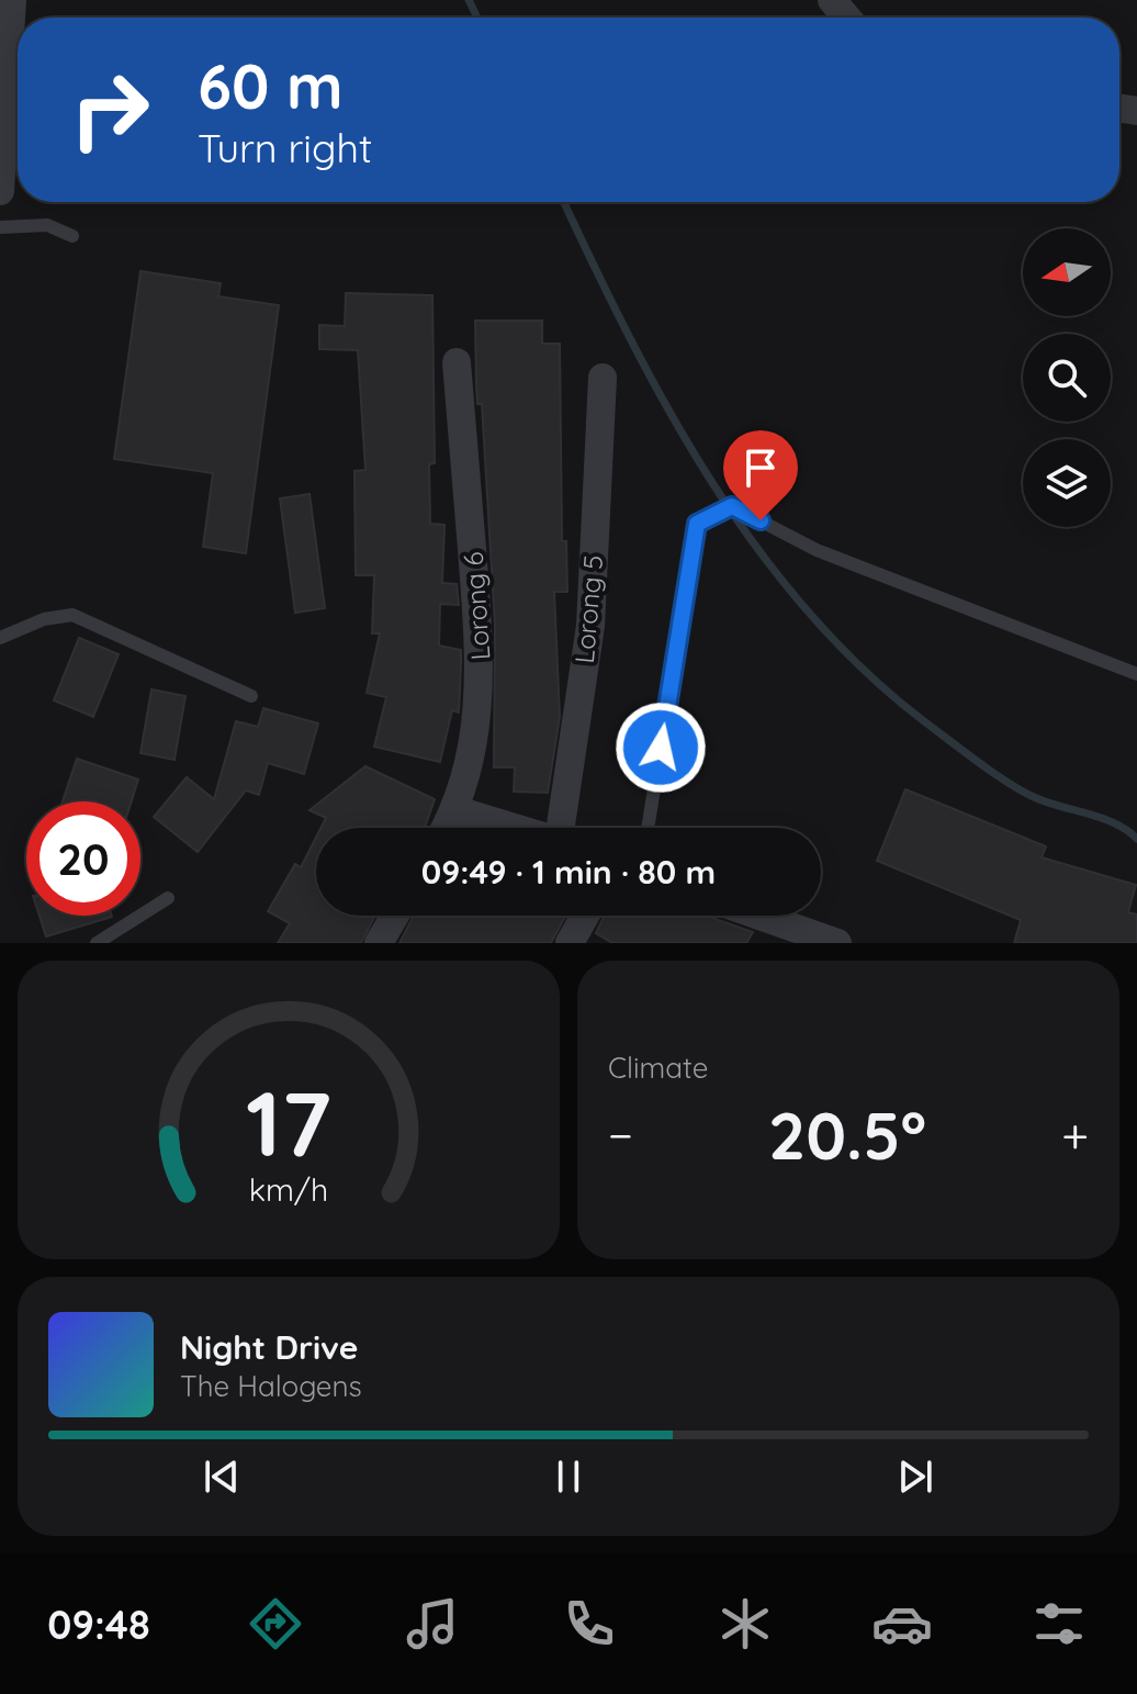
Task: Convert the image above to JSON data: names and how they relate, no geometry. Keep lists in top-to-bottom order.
{
  "streets": {
    "street": ["Lorong 6", "Lorong 5"]
  },
  "north": "left",
  "page": {
    "turn": ["60 m", "Turn right"],
    "limit": "20",
    "trip": "09:49 · 1 min · 80 m",
    "tile": "Climate",
    "heat": ["−", "20.5°", "+"],
    "song": ["Night Drive", "The Halogens"],
    "tabs": "09:48",
    "gauge": ["17", "km/h"]
  }
}
